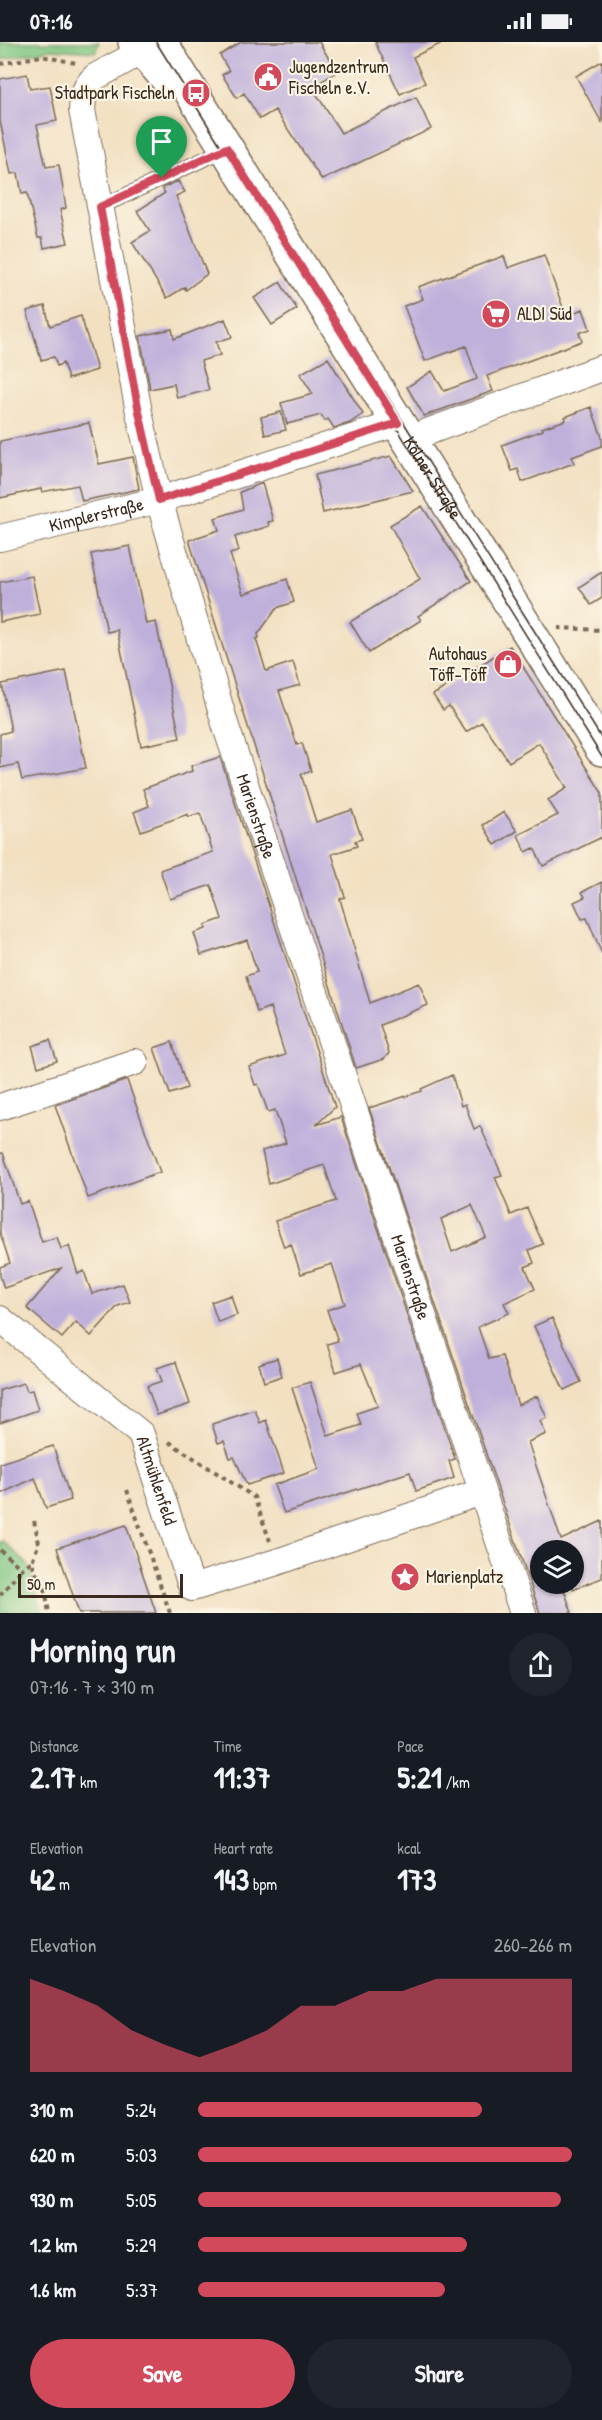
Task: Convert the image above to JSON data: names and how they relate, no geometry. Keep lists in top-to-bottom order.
{
  "streets": {
    "main road": ["Kölner Straße"],
    "street": ["Kimplerstraße", "Marienstraße", "Altmühlenfeld"]
  },
  "crossings": [
    ["Kölner Straße", "Kimplerstraße"],
    ["Kölner Straße", "Marienstraße"],
    ["Kimplerstraße", "Marienstraße"]
  ],
  "places": {
    "public building": ["Jugendzentrum Fischeln e.V."],
    "bus stop": ["Stadtpark Fischeln"],
    "supermarket": ["ALDI Süd"],
    "shop": ["Autohaus Töff-Töff"],
    "place": ["Marienplatz"]
  },
  "scale_bar": "50 m",
  "page": {
    "status": "07:16",
    "scale": "50 m",
    "heading": ["Morning run", "07:16 · 7 × 310 m"],
    "stats": [
      ["Distance", "2.17 km"],
      ["Time", "11:37"],
      ["Pace", "5:21 /km"],
      ["Elevation", "42 m"],
      ["Heart rate", "143 bpm"],
      ["kcal", "173"]
    ],
    "chart": ["Elevation", "260–266 m"],
    "list": [
      {
        "name": "310 m",
        "note": "5:24"
      },
      {
        "name": "620 m",
        "note": "5:03"
      },
      {
        "name": "930 m",
        "note": "5:05"
      },
      {
        "name": "1.2 km",
        "note": "5:29"
      },
      {
        "name": "1.6 km",
        "note": "5:37"
      }
    ],
    "buttons": ["Save", "Share"]
  }
}
